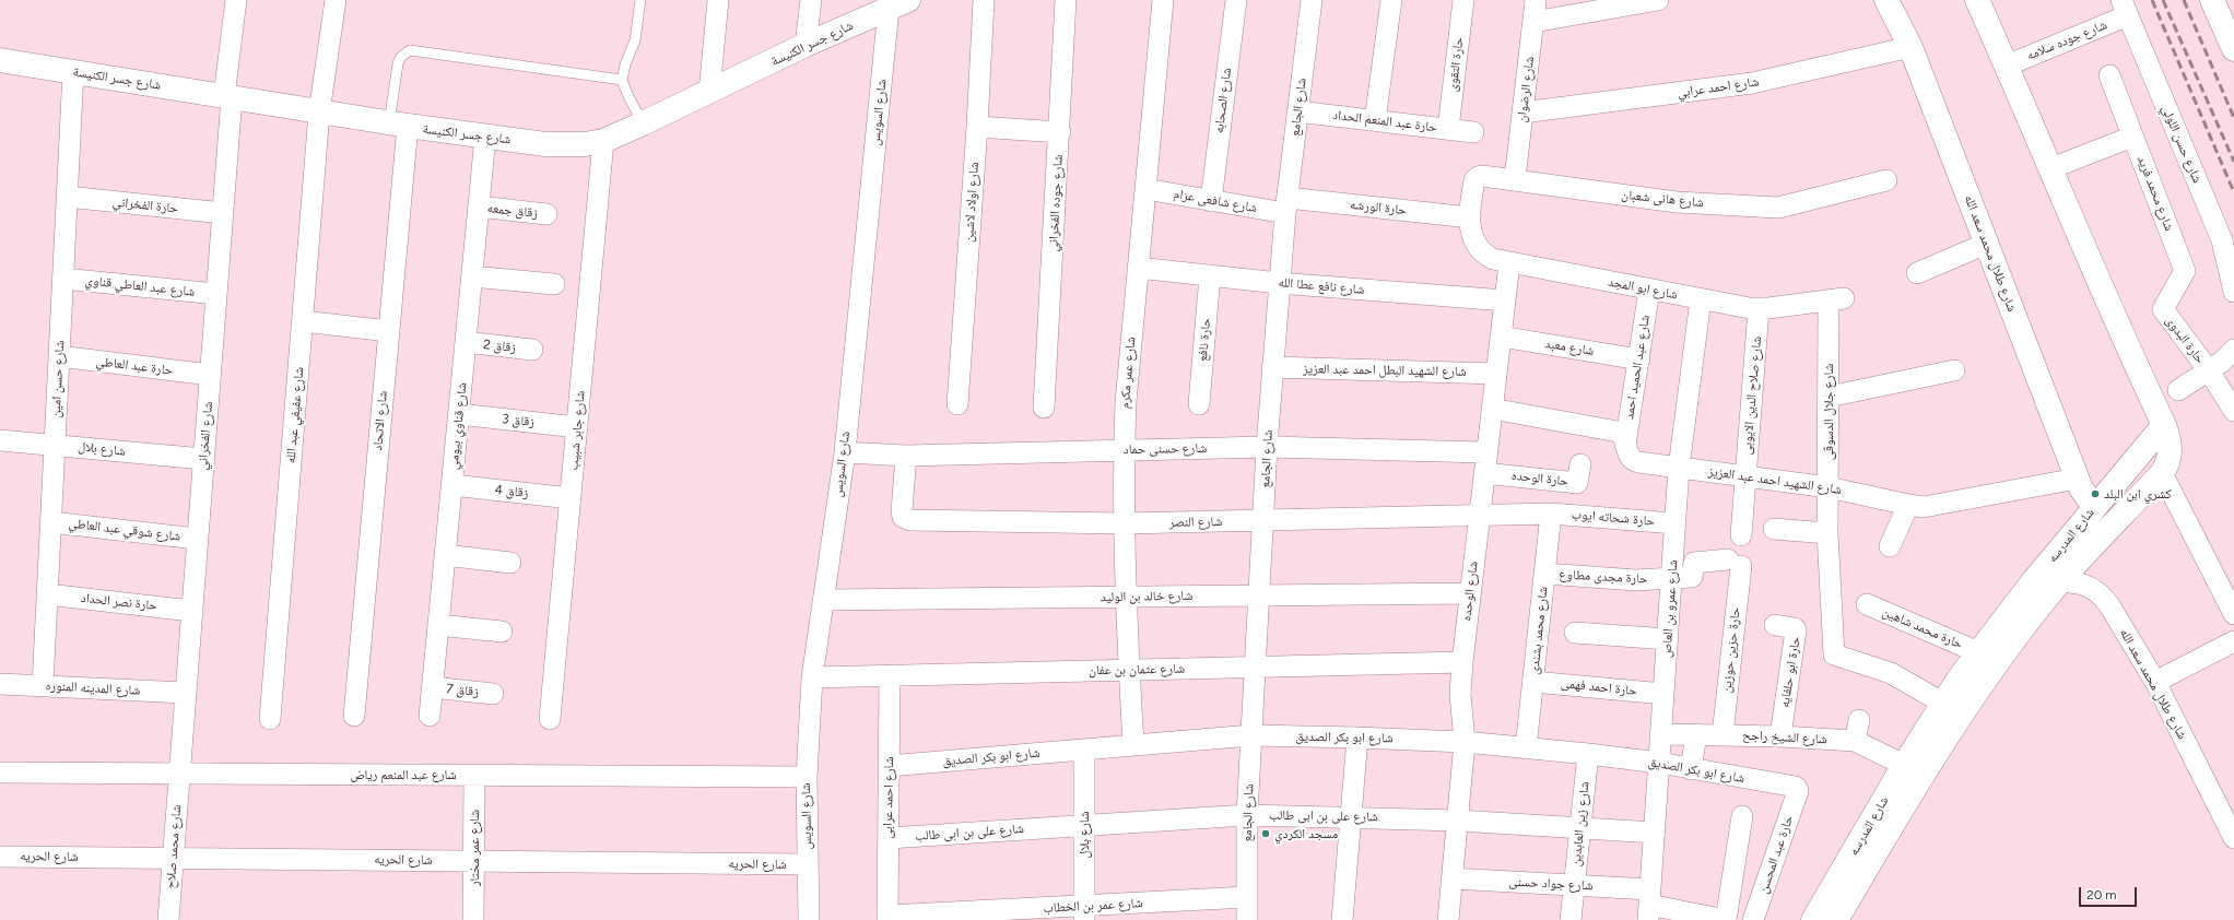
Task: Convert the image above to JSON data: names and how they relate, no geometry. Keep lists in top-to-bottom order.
{
  "streets": {
    "main road": ["شارع جسر الكنيسة", "شارع طلال محمد سعد الله", "شارع المدرسه"],
    "street": [
      "شارع جوده سلامه",
      "حارة التقوى",
      "شارع احمد عرابي",
      "شارع الرضوان",
      "شارع الصحابه",
      "شارع الجامع",
      "شارع السويس",
      "حارة عبد المنعم الحداد",
      "شارع حسن اللولي",
      "شارع محمد فريد",
      "شارع هانى شعبان",
      "شارع شافعى عزام",
      "شارع اولاد لاشين",
      "شارع جوده الفخراني",
      "حارة الفخراني",
      "حارة الورشه",
      "زقاق جمعه",
      "شارع عبد العاطي قناوي",
      "شارع نافع عطا الله",
      "شارع ابو المجد",
      "حارة نافع",
      "حارة البدوى",
      "زقاق 2",
      "شارع معبد",
      "حارة عبد العاطي",
      "شارع عبد الحميد احمد",
      "شارع الشهيد البطل احمد عبد العزيز",
      "شارع عمر مكرم",
      "شارع حسن امين",
      "شارع صلاح الدين الايوبى",
      "شارع جلال الدسوقى",
      "شارع عفيفي عبد الله",
      "شارع الاتحاد",
      "زقاق 3",
      "شارع قناوي بيومي",
      "شارع جابر شبيب",
      "شارع الفخراني",
      "شارع بلال",
      "شارع حسنى حماد",
      "حارة الوحده",
      "شارع الشهيد احمد عبد العزيز",
      "زقاق 4",
      "حارة شحاته ايوب",
      "شارع النصر",
      "شارع شوقي عبد العاطي",
      "حارة مجدى مطاوع",
      "شارع الوحده",
      "شارع خالد بن الوليد",
      "حارة نصر الحداد",
      "شارع عمرو بن العاص",
      "حارة محمد شاهين",
      "شارع محمد بشندى",
      "حارة حزين حوزين",
      "شارع عثمان بن عفان",
      "حارة ابو حلفايه",
      "حارة احمد فهمى",
      "شارع المدينه المنوره",
      "زقاق 7",
      "شارع ابو بكر الصديق",
      "شارع الشيخ راجح",
      "شارع عبد المنعم رياض",
      "شارع احمد عرابى",
      "شارع على بن ابى طالب",
      "شارع زين العابدين",
      "شارع محمد صلاح",
      "شارع عمر مختار",
      "حارة عبد المحسن",
      "شارع الحريه",
      "شارع جواد حسنى",
      "شارع عمر بن الخطاب"
    ]
  },
  "crossings": [
    ["شارع جوده سلامه", "شارع حسن اللولي"],
    ["شارع جسر الكنيسة", "شارع السويس"],
    ["شارع جسر الكنيسة", "شارع حسن امين"],
    ["شارع جسر الكنيسة", "شارع عفيفي عبد الله"],
    ["شارع جسر الكنيسة", "شارع الاتحاد"],
    ["شارع جسر الكنيسة", "شارع قناوي بيومي"],
    ["شارع جسر الكنيسة", "شارع جابر شبيب"],
    ["شارع جسر الكنيسة", "شارع الفخراني"],
    ["حارة التقوى", "حارة عبد المنعم الحداد"],
    ["شارع احمد عرابي", "شارع الرضوان"],
    ["شارع احمد عرابي", "شارع طلال محمد سعد الله"],
    ["شارع الرضوان", "شارع هانى شعبان"],
    ["شارع الصحابه", "شارع شافعى عزام"],
    ["شارع الجامع", "حارة عبد المنعم الحداد"],
    ["شارع الجامع", "شارع شافعى عزام"],
    ["شارع الجامع", "حارة الورشه"],
    ["شارع الجامع", "شارع نافع عطا الله"],
    ["شارع الجامع", "شارع الشهيد البطل احمد عبد العزيز"],
    ["شارع الجامع", "شارع حسنى حماد"],
    ["شارع الجامع", "شارع النصر"],
    ["شارع الجامع", "شارع خالد بن الوليد"],
    ["شارع الجامع", "شارع عثمان بن عفان"],
    ["شارع الجامع", "شارع ابو بكر الصديق"],
    ["شارع الجامع", "شارع على بن ابى طالب"],
    ["شارع الجامع", "شارع عمر بن الخطاب"],
    ["شارع السويس", "شارع حسنى حماد"],
    ["شارع السويس", "شارع خالد بن الوليد"],
    ["شارع السويس", "شارع عثمان بن عفان"],
    ["شارع السويس", "شارع عبد المنعم رياض"],
    ["شارع السويس", "شارع الحريه"],
    ["شارع محمد فريد", "حارة البدوى"],
    ["شارع هانى شعبان", "حارة الورشه"],
    ["شارع هانى شعبان", "شارع ابو المجد"],
    ["شارع شافعى عزام", "حارة الورشه"],
    ["شارع شافعى عزام", "شارع عمر مكرم"],
    ["حارة الفخراني", "شارع حسن امين"],
    ["حارة الفخراني", "شارع الفخراني"],
    ["حارة الورشه", "شارع ابو المجد"],
    ["زقاق جمعه", "شارع قناوي بيومي"],
    ["شارع طلال محمد سعد الله", "شارع الشهيد احمد عبد العزيز"],
    ["شارع طلال محمد سعد الله", "شارع المدرسه"],
    ["شارع عبد العاطي قناوي", "شارع حسن امين"],
    ["شارع عبد العاطي قناوي", "شارع الفخراني"],
    ["شارع نافع عطا الله", "حارة نافع"],
    ["شارع نافع عطا الله", "شارع عمر مكرم"],
    ["شارع نافع عطا الله", "شارع الوحده"],
    ["شارع ابو المجد", "شارع عبد الحميد احمد"],
    ["شارع ابو المجد", "شارع صلاح الدين الايوبى"],
    ["شارع ابو المجد", "شارع جلال الدسوقى"],
    ["شارع ابو المجد", "شارع الوحده"],
    ["شارع ابو المجد", "شارع عمرو بن العاص"],
    ["زقاق 2", "شارع قناوي بيومي"],
    ["شارع معبد", "شارع عبد الحميد احمد"],
    ["شارع معبد", "شارع الوحده"],
    ["حارة عبد العاطي", "شارع حسن امين"],
    ["حارة عبد العاطي", "شارع الفخراني"],
    ["شارع عبد الحميد احمد", "شارع الشهيد احمد عبد العزيز"],
    ["شارع الشهيد البطل احمد عبد العزيز", "شارع الوحده"],
    ["شارع عمر مكرم", "شارع حسنى حماد"],
    ["شارع عمر مكرم", "شارع النصر"],
    ["شارع عمر مكرم", "شارع خالد بن الوليد"],
    ["شارع عمر مكرم", "شارع عثمان بن عفان"],
    ["شارع عمر مكرم", "شارع ابو بكر الصديق"],
    ["شارع حسن امين", "شارع بلال"],
    ["شارع حسن امين", "شارع شوقي عبد العاطي"],
    ["شارع حسن امين", "حارة نصر الحداد"],
    ["شارع حسن امين", "شارع المدينه المنوره"],
    ["شارع صلاح الدين الايوبى", "شارع الشهيد احمد عبد العزيز"],
    ["شارع جلال الدسوقى", "شارع الشهيد احمد عبد العزيز"],
    ["شارع جلال الدسوقى", "شارع المدرسه"],
    ["زقاق 3", "شارع قناوي بيومي"],
    ["زقاق 3", "شارع جابر شبيب"],
    ["شارع قناوي بيومي", "زقاق 4"],
    ["شارع قناوي بيومي", "زقاق 7"],
    ["شارع جابر شبيب", "زقاق 4"],
    ["شارع الفخراني", "شارع بلال"],
    ["شارع الفخراني", "شارع شوقي عبد العاطي"],
    ["شارع الفخراني", "حارة نصر الحداد"],
    ["شارع الفخراني", "شارع المدينه المنوره"],
    ["شارع الفخراني", "شارع عبد المنعم رياض"],
    ["شارع الفخراني", "شارع محمد صلاح"],
    ["شارع بلال", "شارع ابو بكر الصديق"],
    ["شارع بلال", "شارع على بن ابى طالب"],
    ["شارع بلال", "شارع عمر بن الخطاب"],
    ["شارع حسنى حماد", "شارع النصر"],
    ["شارع حسنى حماد", "شارع الوحده"],
    ["حارة الوحده", "شارع الوحده"],
    ["شارع الشهيد احمد عبد العزيز", "شارع الوحده"],
    ["شارع الشهيد احمد عبد العزيز", "شارع عمرو بن العاص"],
    ["حارة شحاته ايوب", "شارع النصر"],
    ["حارة شحاته ايوب", "شارع عمرو بن العاص"],
    ["حارة شحاته ايوب", "شارع محمد بشندى"],
    ["شارع النصر", "شارع الوحده"],
    ["شارع النصر", "شارع محمد بشندى"],
    ["شارع المدرسه", "حارة محمد شاهين"],
    ["شارع المدرسه", "شارع الشيخ راجح"],
    ["حارة مجدى مطاوع", "شارع عمرو بن العاص"],
    ["حارة مجدى مطاوع", "شارع محمد بشندى"],
    ["حارة مجدى مطاوع", "حارة حزين حوزين"],
    ["شارع الوحده", "شارع خالد بن الوليد"],
    ["شارع الوحده", "شارع عثمان بن عفان"],
    ["شارع الوحده", "شارع ابو بكر الصديق"],
    ["شارع الوحده", "شارع على بن ابى طالب"],
    ["شارع الوحده", "شارع جواد حسنى"],
    ["شارع عمرو بن العاص", "حارة احمد فهمى"],
    ["شارع عمرو بن العاص", "شارع ابو بكر الصديق"],
    ["شارع عمرو بن العاص", "شارع الشيخ راجح"],
    ["شارع عمرو بن العاص", "شارع على بن ابى طالب"],
    ["شارع عمرو بن العاص", "شارع جواد حسنى"],
    ["شارع محمد بشندى", "حارة احمد فهمى"],
    ["شارع محمد بشندى", "شارع ابو بكر الصديق"],
    ["حارة حزين حوزين", "شارع الشيخ راجح"],
    ["شارع عثمان بن عفان", "شارع احمد عرابى"],
    ["حارة ابو حلفايه", "شارع الشيخ راجح"],
    ["شارع ابو بكر الصديق", "شارع احمد عرابى"],
    ["شارع ابو بكر الصديق", "شارع زين العابدين"],
    ["شارع ابو بكر الصديق", "حارة عبد المحسن"],
    ["شارع عبد المنعم رياض", "شارع محمد صلاح"],
    ["شارع عبد المنعم رياض", "شارع عمر مختار"],
    ["شارع احمد عرابى", "شارع على بن ابى طالب"],
    ["شارع احمد عرابى", "شارع عمر بن الخطاب"],
    ["شارع على بن ابى طالب", "شارع زين العابدين"],
    ["شارع زين العابدين", "شارع جواد حسنى"],
    ["شارع محمد صلاح", "شارع الحريه"],
    ["شارع عمر مختار", "شارع الحريه"]
  ],
  "places": ["كشري ابن البلد", "مسجد الكردي"],
  "scale_bar": "20 m"
}
